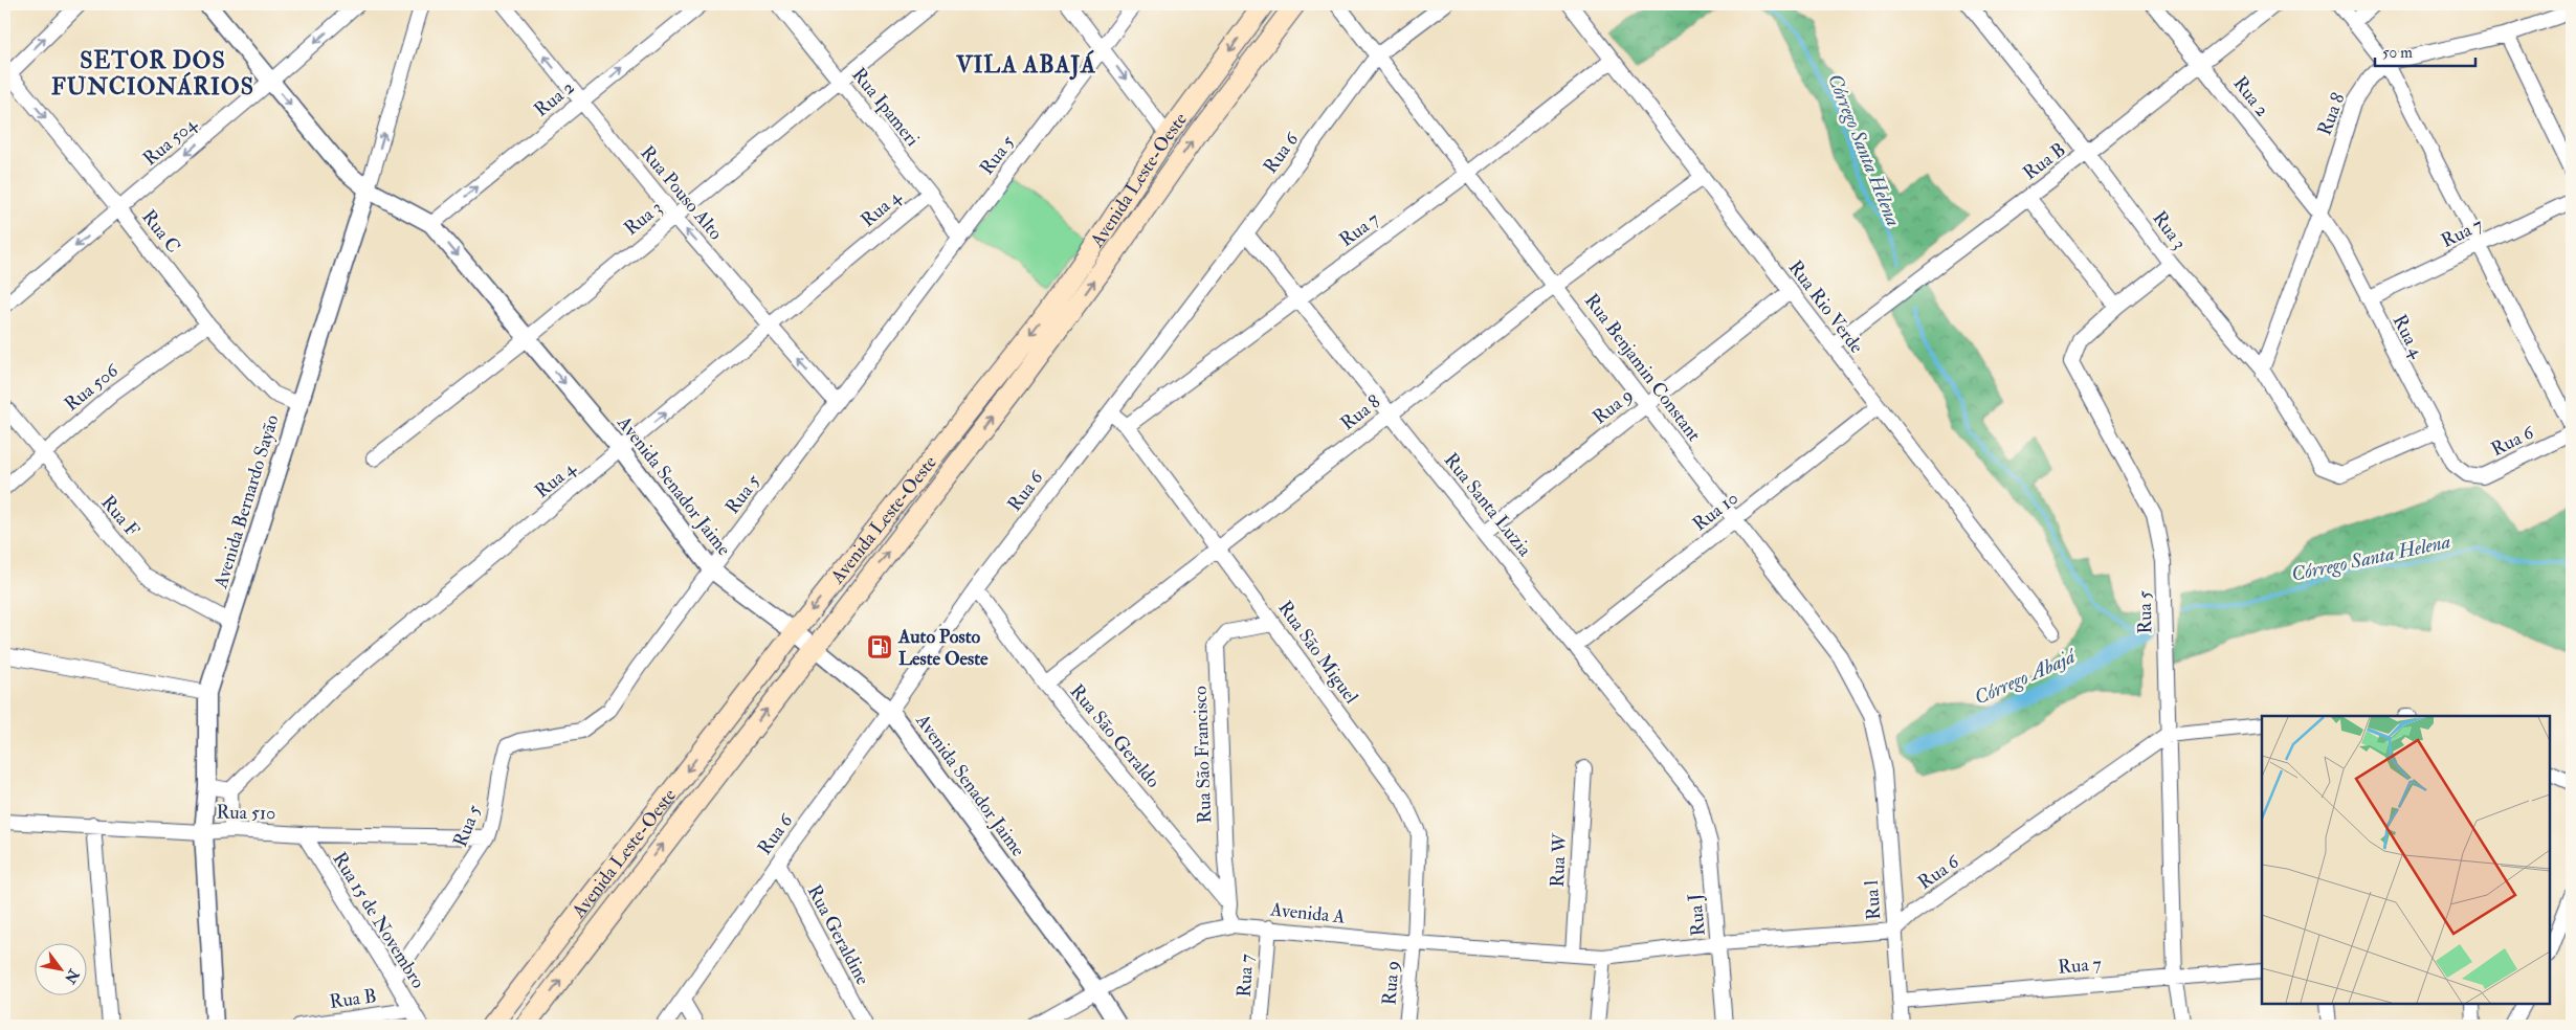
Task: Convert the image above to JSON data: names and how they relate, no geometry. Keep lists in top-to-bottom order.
{
  "streets": {
    "main road": ["Avenida Leste-Oeste"],
    "street": [
      "Rua 2",
      "Rua Ipameri",
      "Rua 8",
      "Rua 504",
      "Rua 6",
      "Rua 5",
      "Rua B",
      "Rua Pouso Alto",
      "Rua 4",
      "Rua 3",
      "Rua 7",
      "Rua C",
      "Rua Rio Verde",
      "Rua Benjamin Constant",
      "Rua 506",
      "Rua 9",
      "Avenida Senador Jaime",
      "Avenida Bernardo Sayão",
      "Rua Santa Luzia",
      "Rua 10",
      "Rua F",
      "Rua São Miguel",
      "Rua São Geraldo",
      "Rua São Francisco",
      "Rua 510",
      "Rua W",
      "Rua l",
      "Avenida A",
      "Rua J",
      "Rua 15 de Novembro",
      "Rua Geraldine"
    ]
  },
  "crossings": [
    ["Rua 2", "Rua 8"],
    ["Rua 2", "Rua B"],
    ["Rua 2", "Rua Pouso Alto"],
    ["Rua 2", "Rua 4"],
    ["Rua 2", "Avenida Senador Jaime"],
    ["Rua Ipameri", "Rua 5"],
    ["Rua Ipameri", "Rua 4"],
    ["Rua Ipameri", "Rua 3"],
    ["Rua 8", "Rua 4"],
    ["Rua 8", "Rua 3"],
    ["Rua 8", "Rua Rio Verde"],
    ["Rua 8", "Rua Benjamin Constant"],
    ["Rua 8", "Rua Santa Luzia"],
    ["Rua 8", "Rua São Miguel"],
    ["Rua 8", "Rua São Geraldo"],
    ["Rua 504", "Rua C"],
    ["Rua 504", "Avenida Senador Jaime"],
    ["Rua 6", "Rua 5"],
    ["Rua 6", "Rua 4"],
    ["Rua 6", "Rua Benjamin Constant"],
    ["Rua 6", "Avenida Senador Jaime"],
    ["Rua 6", "Rua Santa Luzia"],
    ["Rua 6", "Rua São Miguel"],
    ["Rua 6", "Rua São Geraldo"],
    ["Rua 6", "Rua l"],
    ["Rua 6", "Rua Geraldine"],
    ["Rua 5", "Rua Pouso Alto"],
    ["Rua 5", "Rua 3"],
    ["Rua 5", "Rua 7"],
    ["Rua 5", "Avenida Senador Jaime"],
    ["Rua 5", "Rua 510"],
    ["Rua 5", "Rua 15 de Novembro"],
    ["Rua B", "Rua 3"],
    ["Rua B", "Rua Rio Verde"],
    ["Rua B", "Rua 15 de Novembro"],
    ["Avenida Leste-Oeste", "Avenida Senador Jaime"],
    ["Rua Pouso Alto", "Rua 4"],
    ["Rua Pouso Alto", "Rua 3"],
    ["Rua 4", "Rua 3"],
    ["Rua 4", "Rua 7"],
    ["Rua 4", "Avenida Senador Jaime"],
    ["Rua 3", "Avenida Senador Jaime"],
    ["Rua 7", "Rua Rio Verde"],
    ["Rua 7", "Rua Benjamin Constant"],
    ["Rua 7", "Rua Santa Luzia"],
    ["Rua 7", "Rua São Miguel"],
    ["Rua 7", "Rua l"],
    ["Rua 7", "Avenida A"],
    ["Rua C", "Rua 506"],
    ["Rua C", "Avenida Bernardo Sayão"],
    ["Rua Rio Verde", "Rua 9"],
    ["Rua Rio Verde", "Rua 10"],
    ["Rua Benjamin Constant", "Rua 9"],
    ["Rua Benjamin Constant", "Rua 10"],
    ["Rua Benjamin Constant", "Rua l"],
    ["Rua 506", "Rua F"],
    ["Rua 9", "Rua Santa Luzia"],
    ["Rua 9", "Rua São Miguel"],
    ["Rua 9", "Avenida A"],
    ["Avenida Senador Jaime", "Avenida Bernardo Sayão"],
    ["Avenida Senador Jaime", "Avenida A"],
    ["Avenida Bernardo Sayão", "Rua F"],
    ["Avenida Bernardo Sayão", "Rua 510"],
    ["Rua Santa Luzia", "Rua 10"],
    ["Rua Santa Luzia", "Rua J"],
    ["Rua São Miguel", "Rua São Francisco"],
    ["Rua São Miguel", "Avenida A"],
    ["Rua São Geraldo", "Rua São Francisco"],
    ["Rua São Francisco", "Avenida A"],
    ["Rua 510", "Rua 15 de Novembro"],
    ["Rua W", "Avenida A"]
  ],
  "one_way": [
    "Rua 2",
    "Rua 504",
    "Rua Pouso Alto",
    "Rua C"
  ],
  "districts": ["SETOR DOS FUNCIONÁRIOS", "VILA ABAJÁ"],
  "water": ["Córrego Santa Helena", "Córrego Abajá"],
  "places": {
    "fuel station": ["Auto Posto Leste Oeste"]
  },
  "scale_bar": "50 m",
  "north": "bottom right"
}
